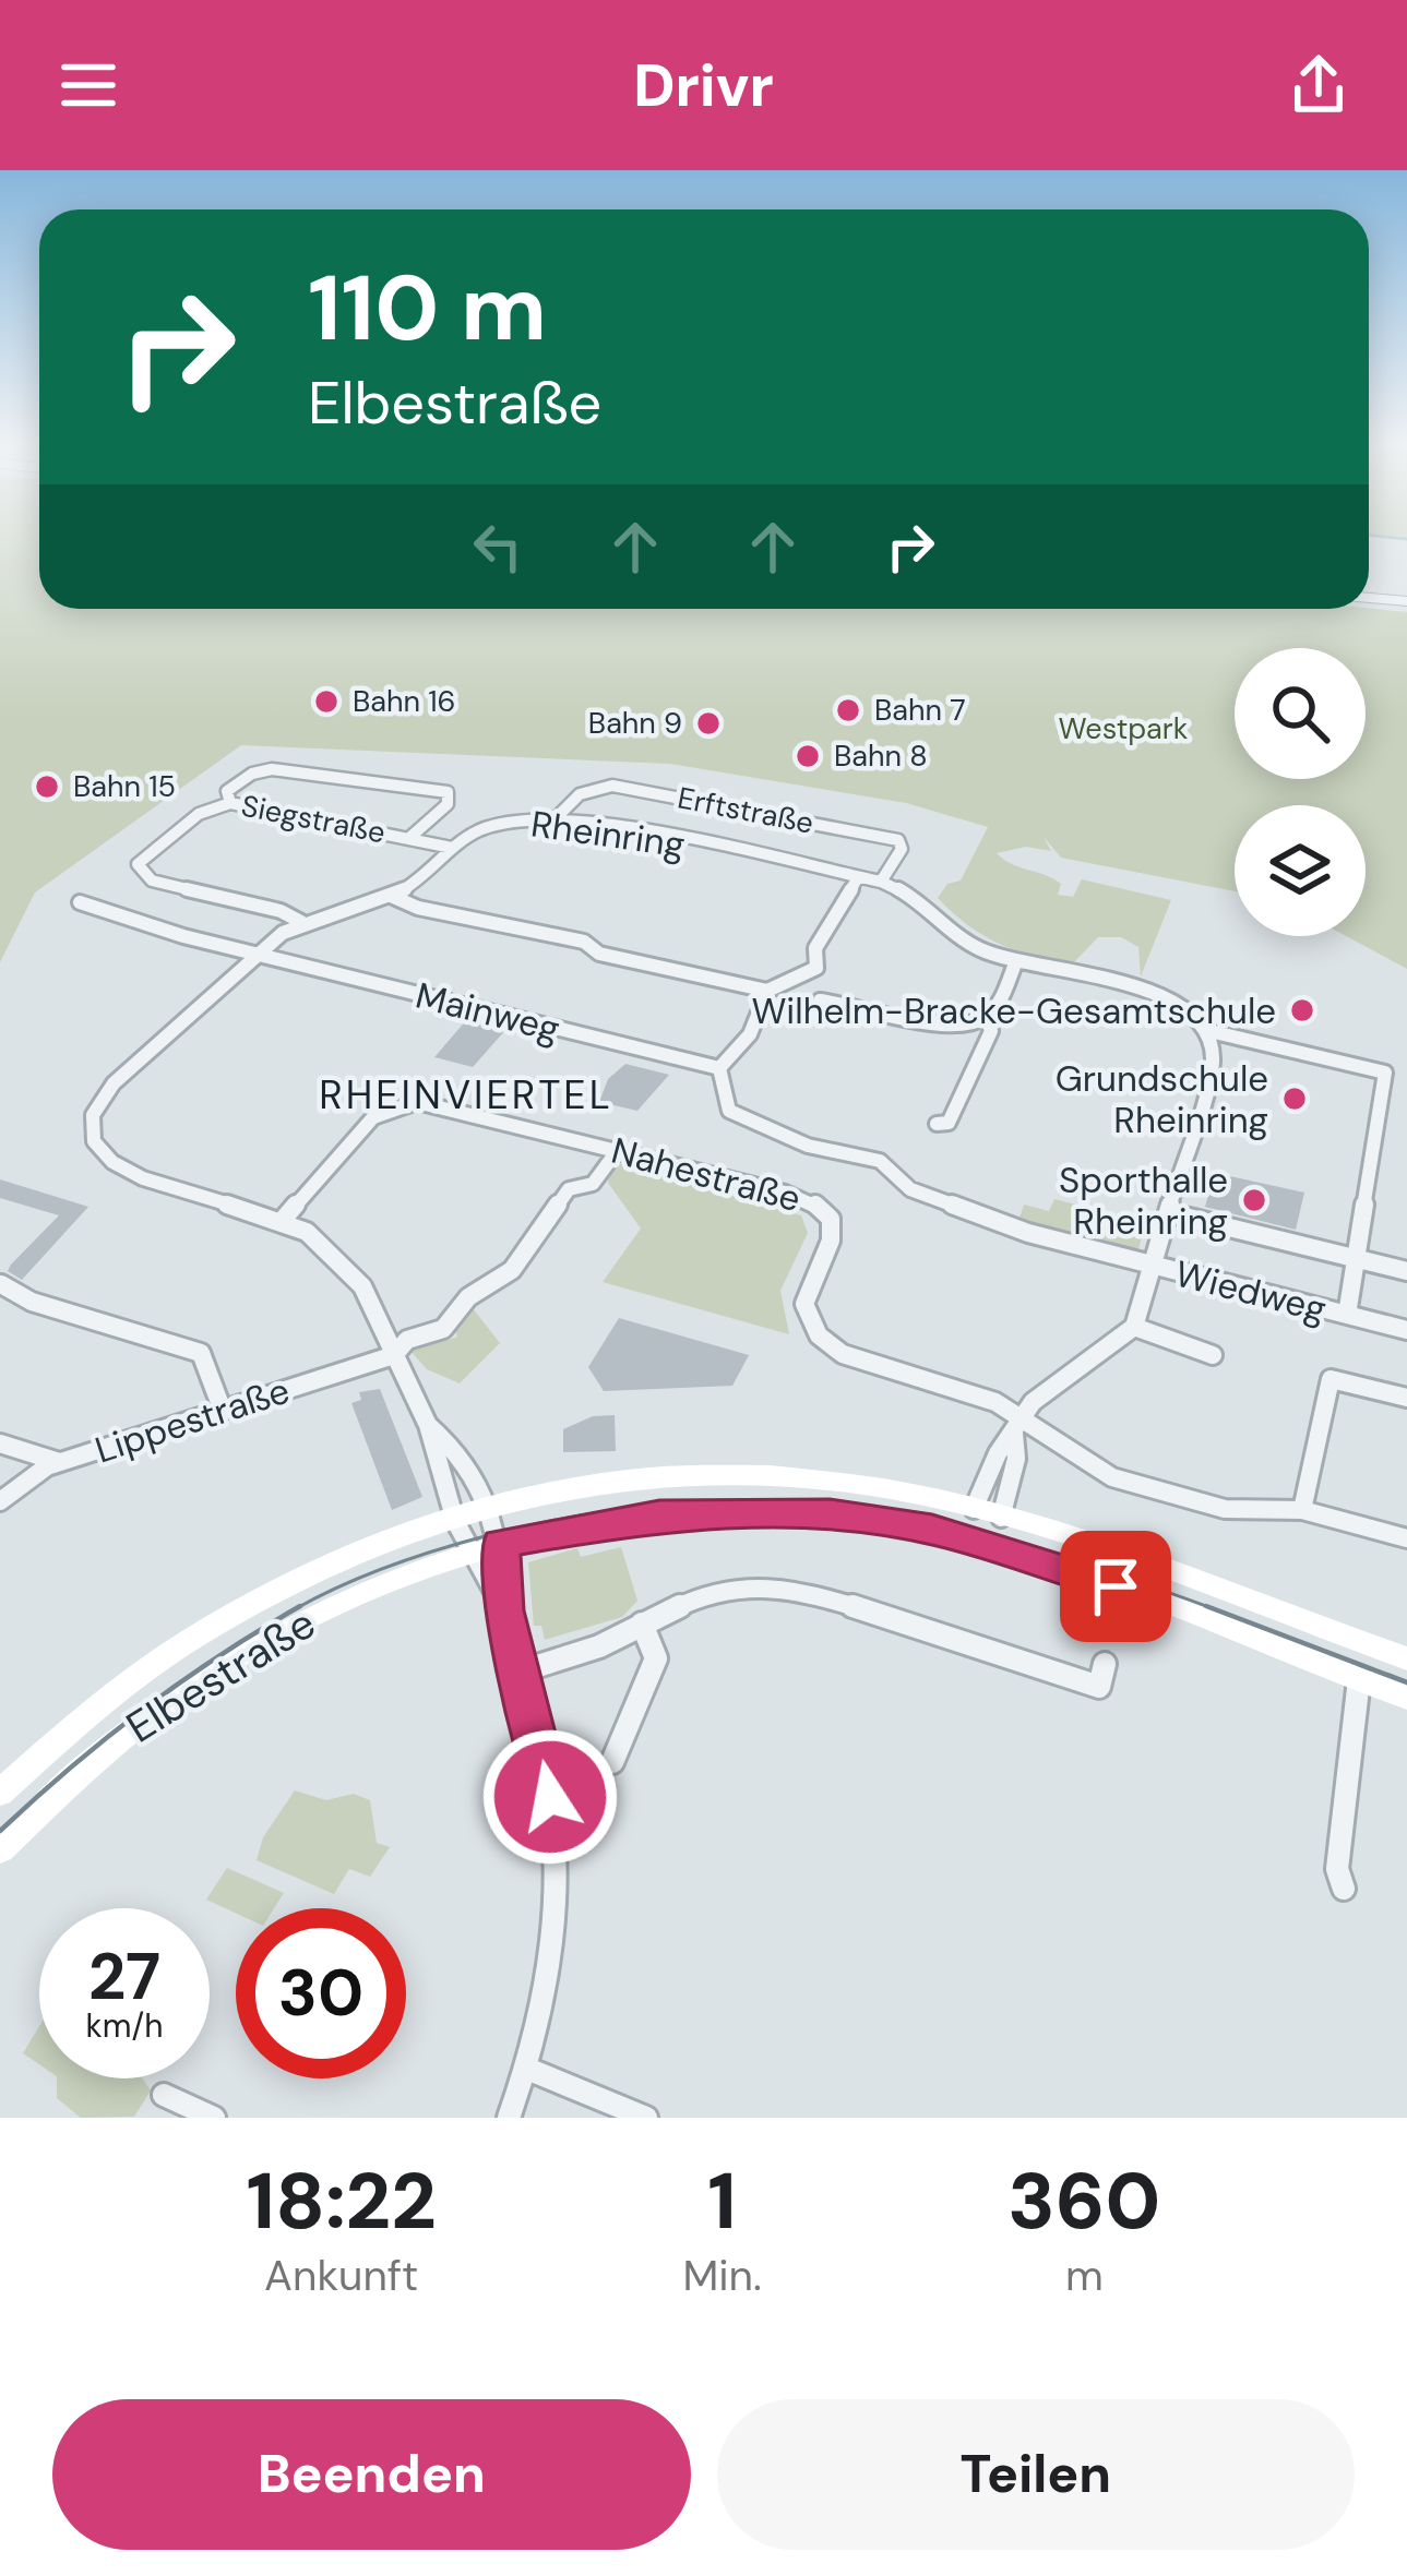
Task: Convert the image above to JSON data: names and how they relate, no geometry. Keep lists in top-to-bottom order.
{
  "streets": {
    "street": [
      "Erftstraße",
      "Siegstraße",
      "Rheinring",
      "Mainweg",
      "Nahestraße",
      "Wiedweg",
      "Lippestraße",
      "Elbestraße"
    ]
  },
  "crossings": [
    ["Erftstraße", "Rheinring"],
    ["Siegstraße", "Rheinring"],
    ["Rheinring", "Mainweg"],
    ["Rheinring", "Nahestraße"],
    ["Rheinring", "Lippestraße"],
    ["Rheinring", "Elbestraße"],
    ["Mainweg", "Wiedweg"],
    ["Nahestraße", "Lippestraße"]
  ],
  "districts": ["RHEINVIERTEL"],
  "parks": ["Westpark"],
  "places": [
    "Bahn 16",
    "Bahn 7",
    "Bahn 9",
    "Bahn 8",
    "Bahn 15",
    "Wilhelm-Bracke-Gesamtschule",
    "Grundschule Rheinring",
    "Sporthalle Rheinring"
  ],
  "page": {
    "header": "Drivr",
    "turn": ["110 m", "Elbestraße"],
    "speed": "27 km/h",
    "limit": "30",
    "eta": [
      "18:22",
      "Ankunft",
      "1",
      "Min.",
      "360",
      "m"
    ],
    "buttons": ["Beenden", "Teilen"]
  }
}
